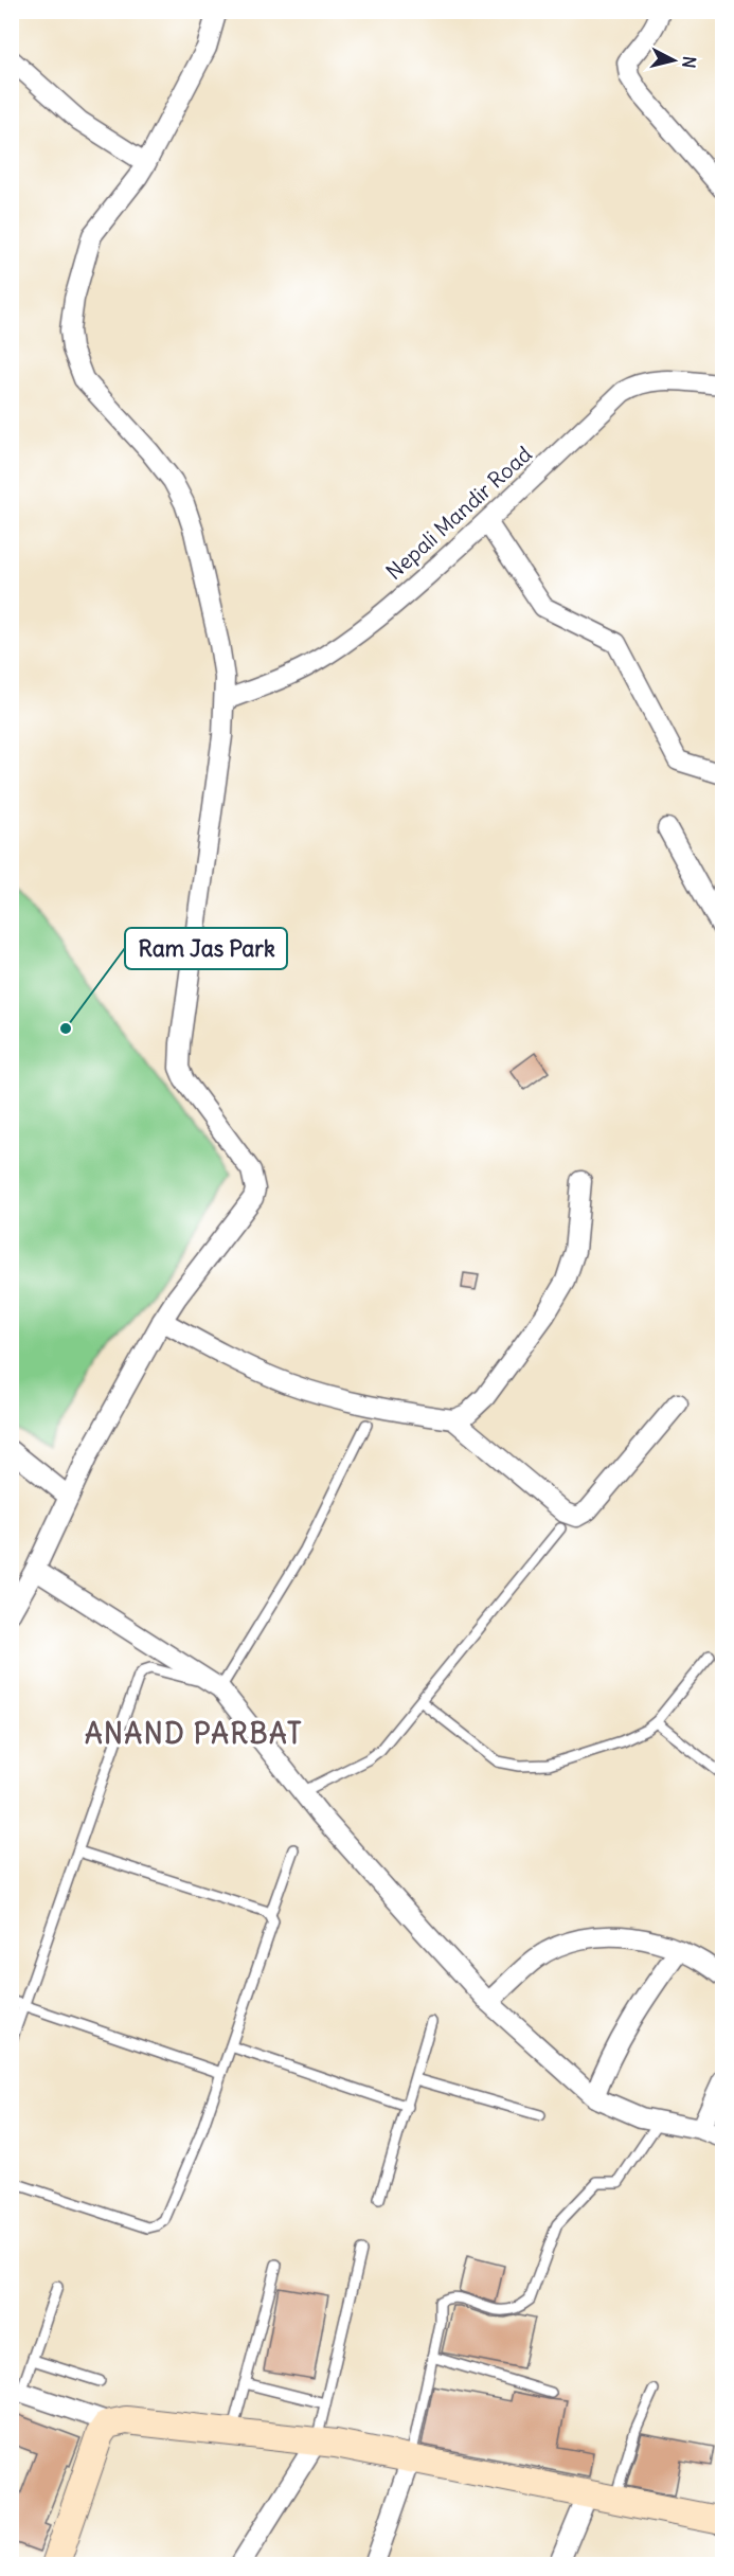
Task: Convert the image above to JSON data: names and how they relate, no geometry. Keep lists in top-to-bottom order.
{
  "streets": {
    "street": ["Nepali Mandir Road"]
  },
  "districts": ["ANAND PARBAT"],
  "places": ["Ram Jas Park"],
  "north": "right"
}
